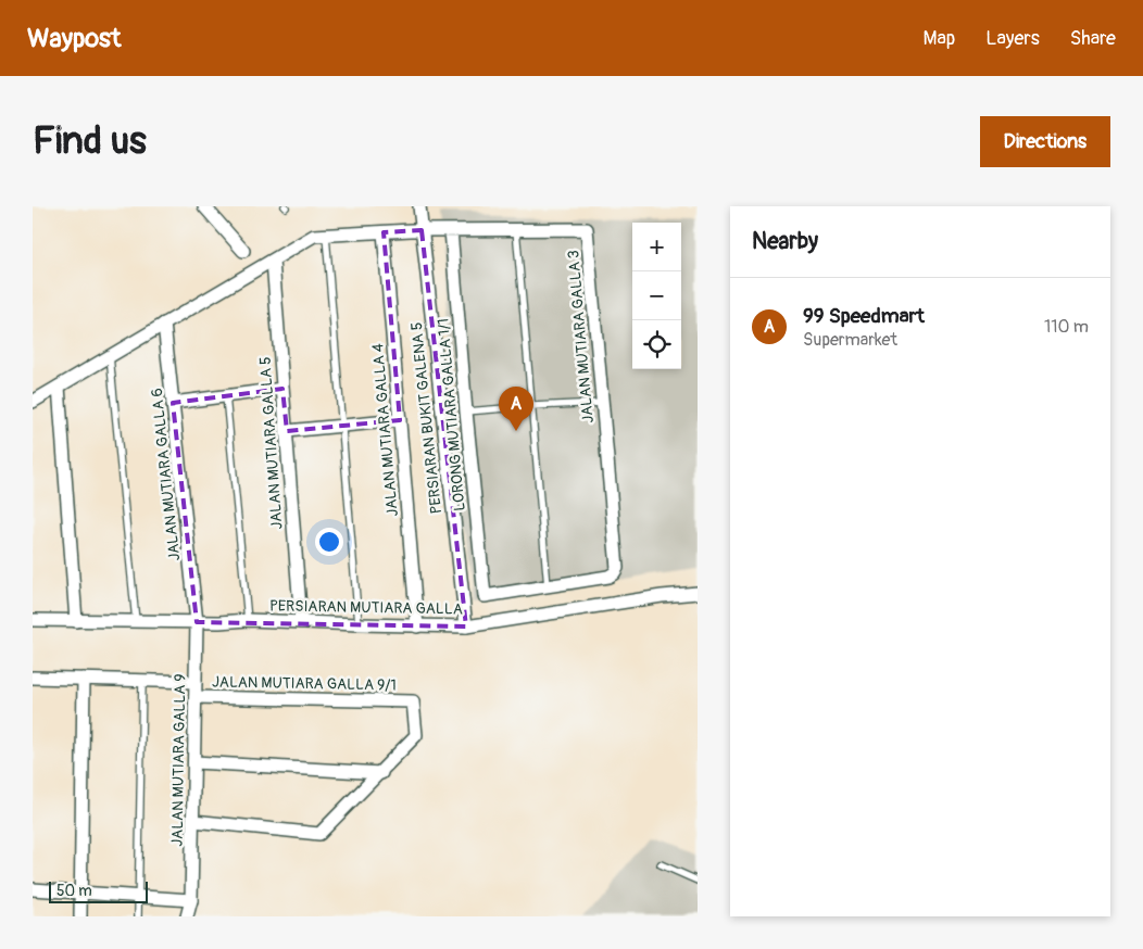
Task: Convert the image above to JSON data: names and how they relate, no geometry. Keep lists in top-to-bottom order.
{
  "streets": {
    "street": [
      "JALAN MUTIARA GALLA 3",
      "LORONG MUTIARA GALLA 1/1",
      "PERSIARAN BUKIT GALENA 5",
      "JALAN MUTIARA GALLA 4",
      "JALAN MUTIARA GALLA 5",
      "JALAN MUTIARA GALLA 6",
      "PERSIARAN MUTIARA GALLA",
      "JALAN MUTIARA GALLA 9/1",
      "JALAN MUTIARA GALLA 9"
    ]
  },
  "crossings": [
    ["JALAN MUTIARA GALLA 3", "LORONG MUTIARA GALLA 1/1"],
    ["JALAN MUTIARA GALLA 3", "PERSIARAN BUKIT GALENA 5"],
    ["JALAN MUTIARA GALLA 3", "JALAN MUTIARA GALLA 4"],
    ["JALAN MUTIARA GALLA 3", "JALAN MUTIARA GALLA 5"],
    ["JALAN MUTIARA GALLA 3", "JALAN MUTIARA GALLA 6"],
    ["PERSIARAN BUKIT GALENA 5", "PERSIARAN MUTIARA GALLA"],
    ["JALAN MUTIARA GALLA 4", "PERSIARAN MUTIARA GALLA"],
    ["JALAN MUTIARA GALLA 5", "PERSIARAN MUTIARA GALLA"],
    ["JALAN MUTIARA GALLA 6", "PERSIARAN MUTIARA GALLA"],
    ["JALAN MUTIARA GALLA 6", "JALAN MUTIARA GALLA 9"],
    ["PERSIARAN MUTIARA GALLA", "JALAN MUTIARA GALLA 9"],
    ["JALAN MUTIARA GALLA 9/1", "JALAN MUTIARA GALLA 9"]
  ],
  "scale_bar": "50 m",
  "page": {
    "header": "Waypost",
    "nav": ["Map", "Layers", "Share"],
    "buttons": "Directions",
    "title": "Find us",
    "heading": "Nearby",
    "map_buttons": ["+", "−"],
    "list": [
      {
        "mark": "A",
        "name": "99 Speedmart",
        "note": "Supermarket",
        "value": "110 m"
      }
    ],
    "pins": "A",
    "scale": "50 m"
  }
}
